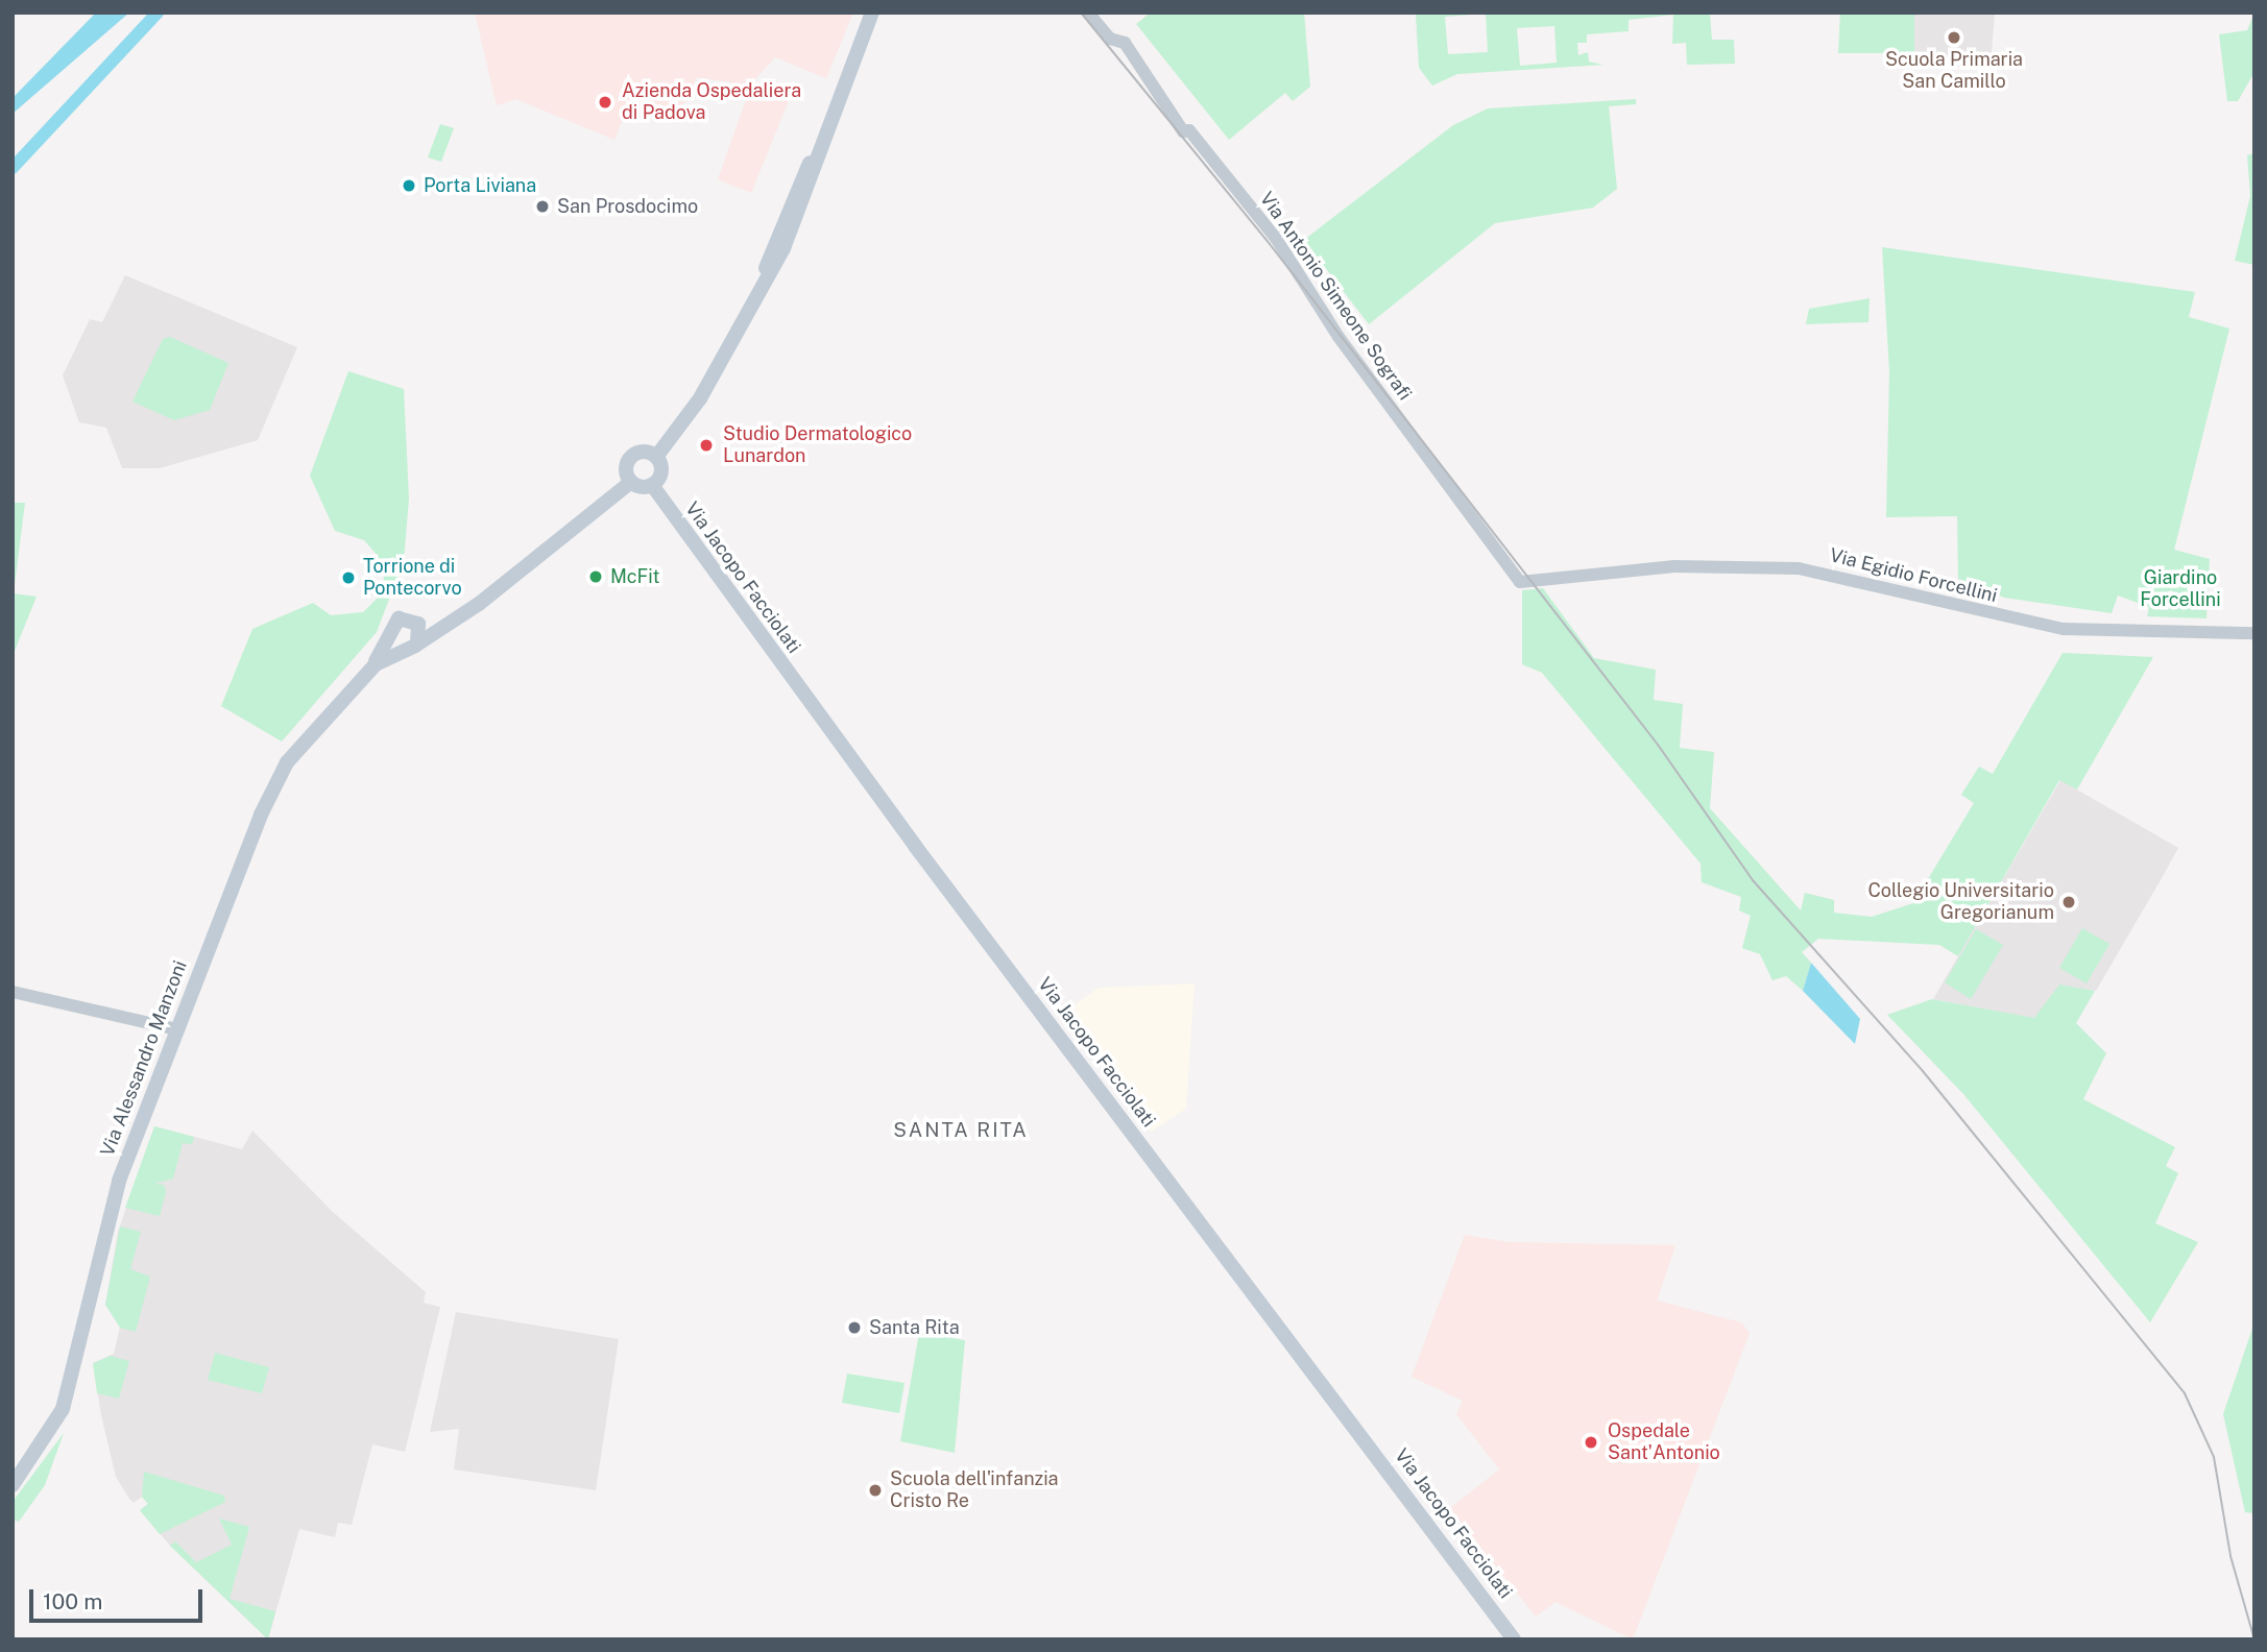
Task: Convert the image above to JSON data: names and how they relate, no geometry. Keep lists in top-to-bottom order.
{
  "streets": {
    "main road": ["Via Jacopo Facciolati", "Via Alessandro Manzoni"],
    "street": ["Via Antonio Simeone Sografi", "Via Egidio Forcellini"]
  },
  "crossings": [
    ["Via Antonio Simeone Sografi", "Via Egidio Forcellini"],
    ["Via Jacopo Facciolati", "Via Alessandro Manzoni"]
  ],
  "districts": ["SANTA RITA"],
  "parks": ["Giardino Forcellini"],
  "places": [
    "Scuola Primaria San Camillo",
    "Azienda Ospedaliera di Padova",
    "Porta Liviana",
    "San Prosdocimo",
    "Studio Dermatologico Lunardon",
    "McFit",
    "Torrione di Pontecorvo",
    "Collegio Universitario Gregorianum",
    "Santa Rita",
    "Ospedale Sant'Antonio",
    "Scuola dell'infanzia Cristo Re"
  ],
  "scale_bar": "100 m"
}
